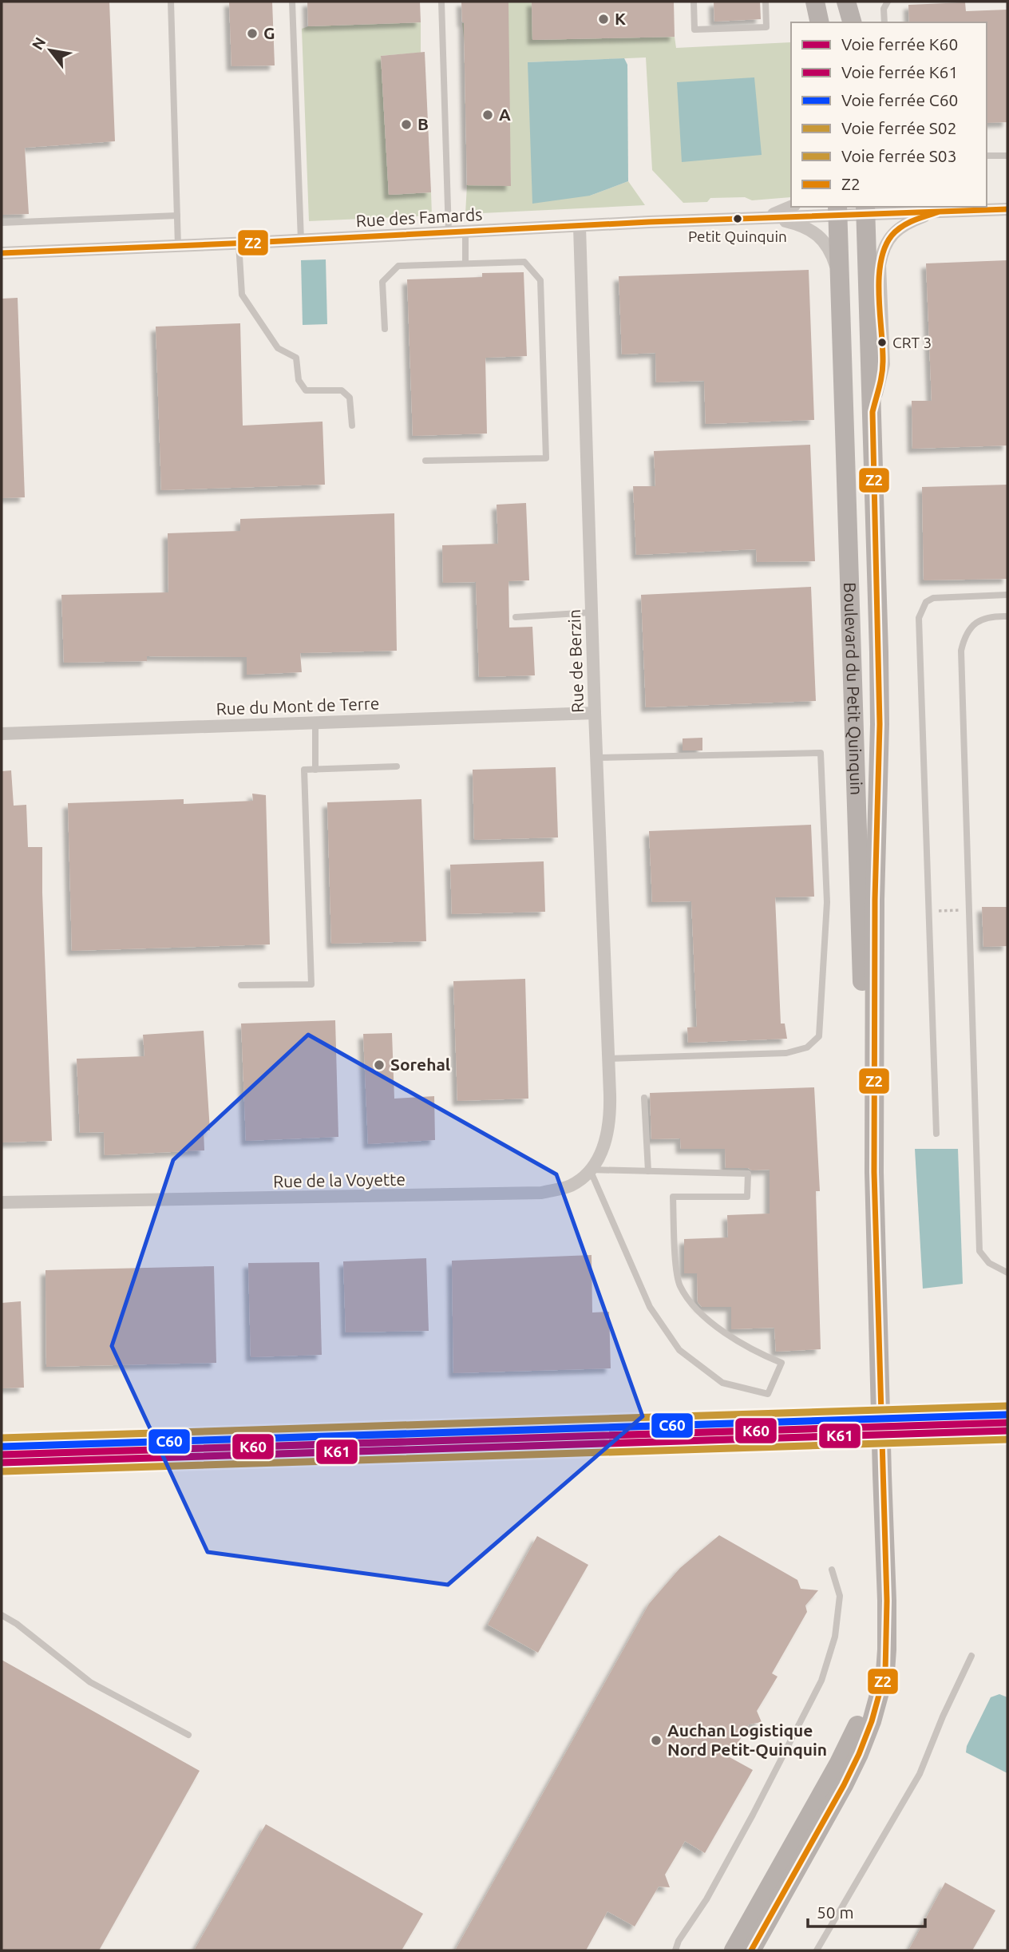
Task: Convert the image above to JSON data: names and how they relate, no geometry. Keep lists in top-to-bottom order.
{
  "streets": {
    "main road": ["Boulevard du Petit Quinquin"],
    "street": [
      "Rue des Famards",
      "Rue de Berzin",
      "Rue du Mont de Terre",
      "Rue de la Voyette"
    ]
  },
  "crossings": [
    ["Rue des Famards", "Rue de Berzin"],
    ["Rue des Famards", "Boulevard du Petit Quinquin"],
    ["Rue de Berzin", "Rue du Mont de Terre"],
    ["Rue de Berzin", "Rue de la Voyette"]
  ],
  "places": [
    "K",
    "G",
    "A",
    "B",
    "Petit Quinquin",
    "CRT 3",
    "Sorehal",
    "Auchan Logistique Nord Petit-Quinquin"
  ],
  "lines": [
    "transit line Z2",
    "rail line S03",
    "rail line C60",
    "rail line K60",
    "rail line K61",
    "rail line S02"
  ],
  "legend": [
    "Voie ferrée K60",
    "Voie ferrée K61",
    "Voie ferrée C60",
    "Voie ferrée S02",
    "Voie ferrée S03",
    "Z2"
  ],
  "scale_bar": "50 m",
  "north": "top left"
}
